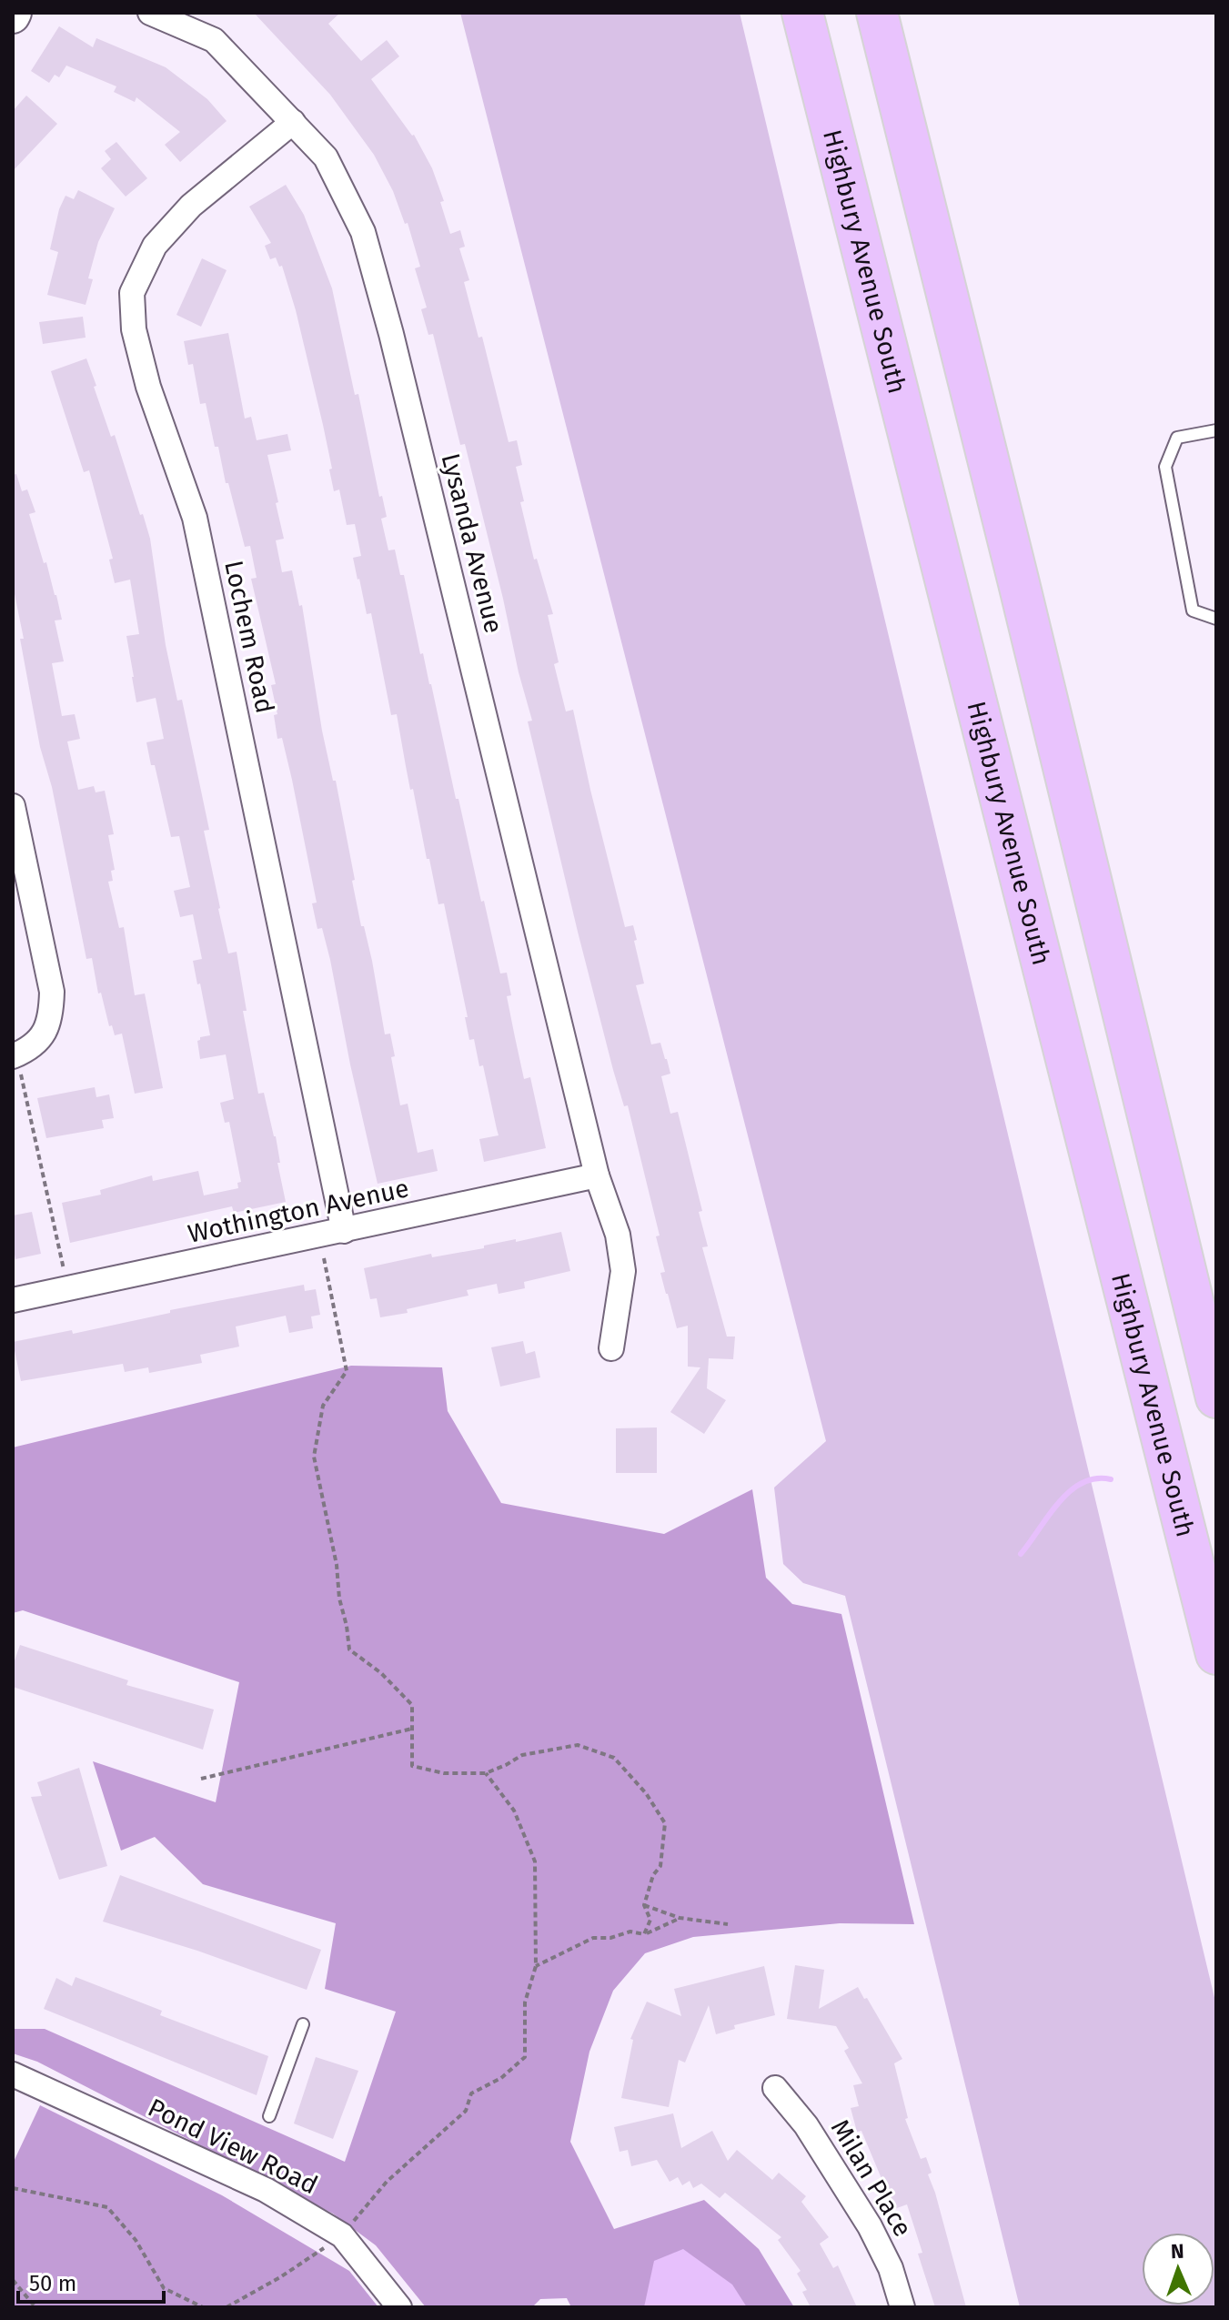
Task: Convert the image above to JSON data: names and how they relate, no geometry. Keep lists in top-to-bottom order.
{
  "streets": {
    "highway": ["Highbury Avenue South"],
    "street": [
      "Lysanda Avenue",
      "Lochem Road",
      "Wothington Avenue",
      "Pond View Road",
      "Milan Place"
    ]
  },
  "crossings": [
    ["Lysanda Avenue", "Lochem Road"],
    ["Lysanda Avenue", "Wothington Avenue"],
    ["Lochem Road", "Wothington Avenue"]
  ],
  "scale_bar": "50 m",
  "north": "top"
}
